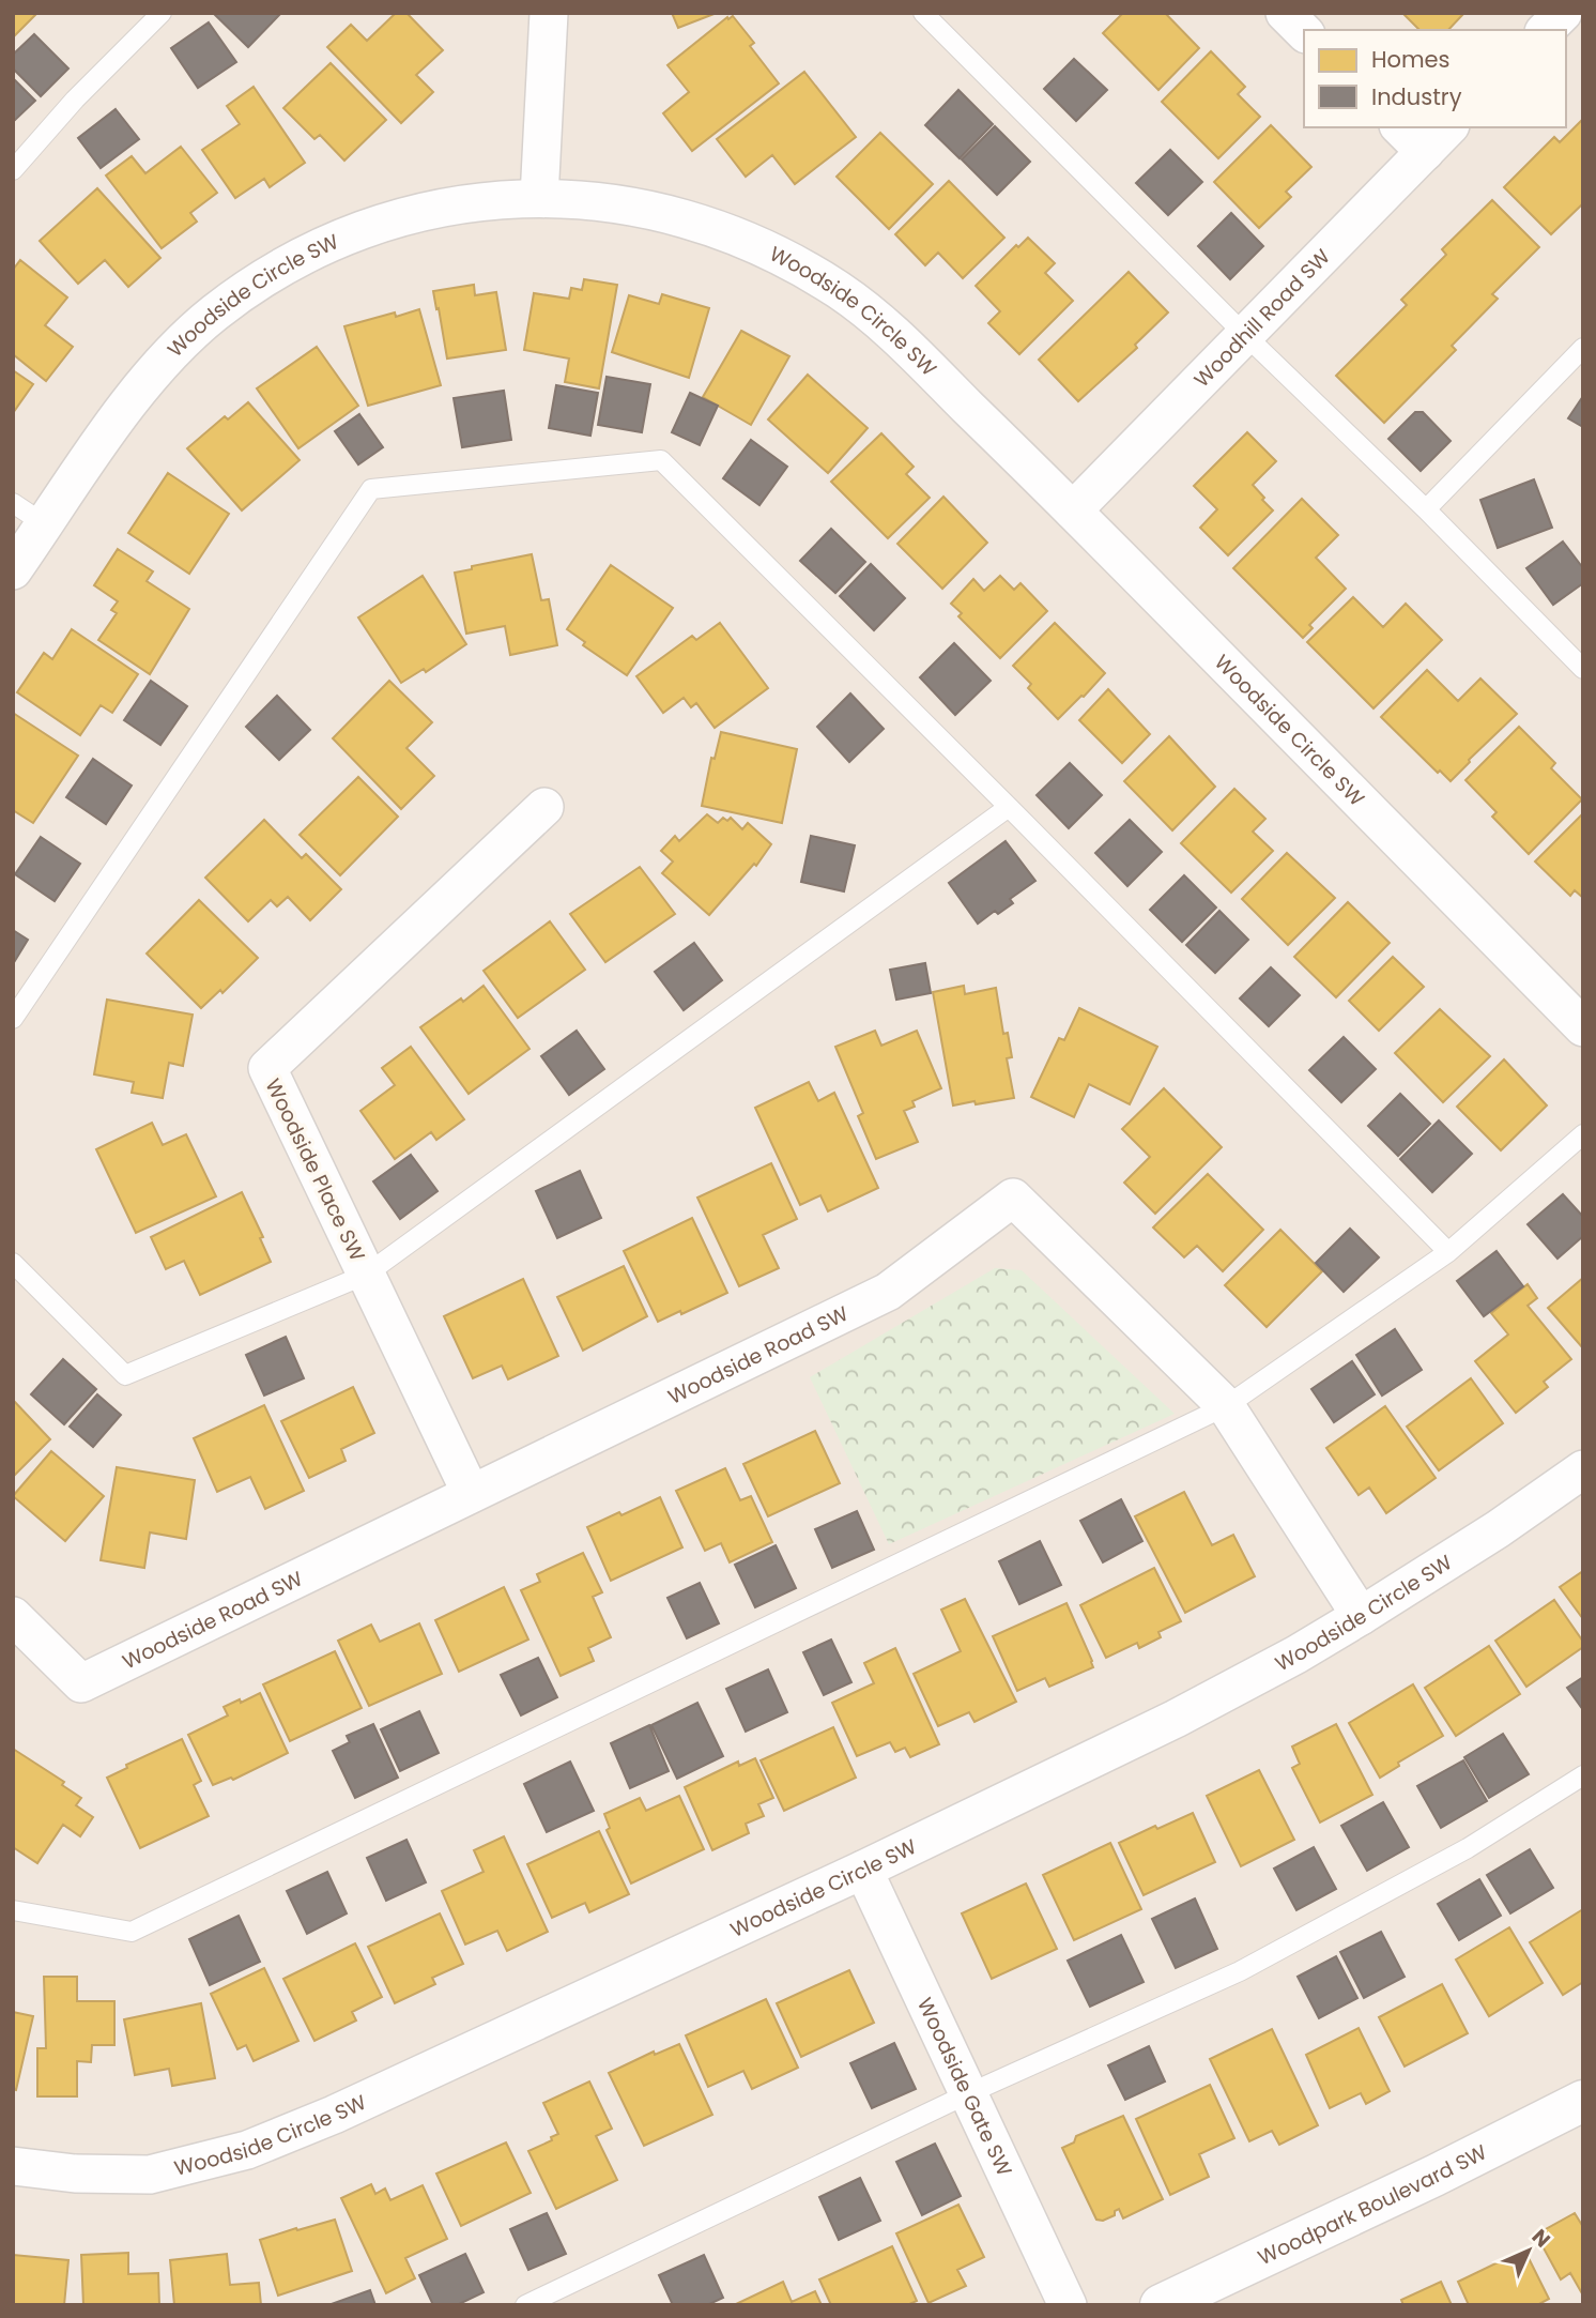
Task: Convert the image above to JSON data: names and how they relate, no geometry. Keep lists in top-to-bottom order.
{
  "streets": {
    "street": [
      "Woodside Circle SW",
      "Woodhill Road SW",
      "Woodside Place SW",
      "Woodside Road SW",
      "Woodside Gate SW",
      "Woodpark Boulevard SW"
    ]
  },
  "crossings": [
    ["Woodside Circle SW", "Woodhill Road SW"],
    ["Woodside Circle SW", "Woodside Road SW"],
    ["Woodside Circle SW", "Woodside Gate SW"],
    ["Woodside Place SW", "Woodside Road SW"]
  ],
  "legend": ["Homes", "Industry"],
  "north": "top right"
}
